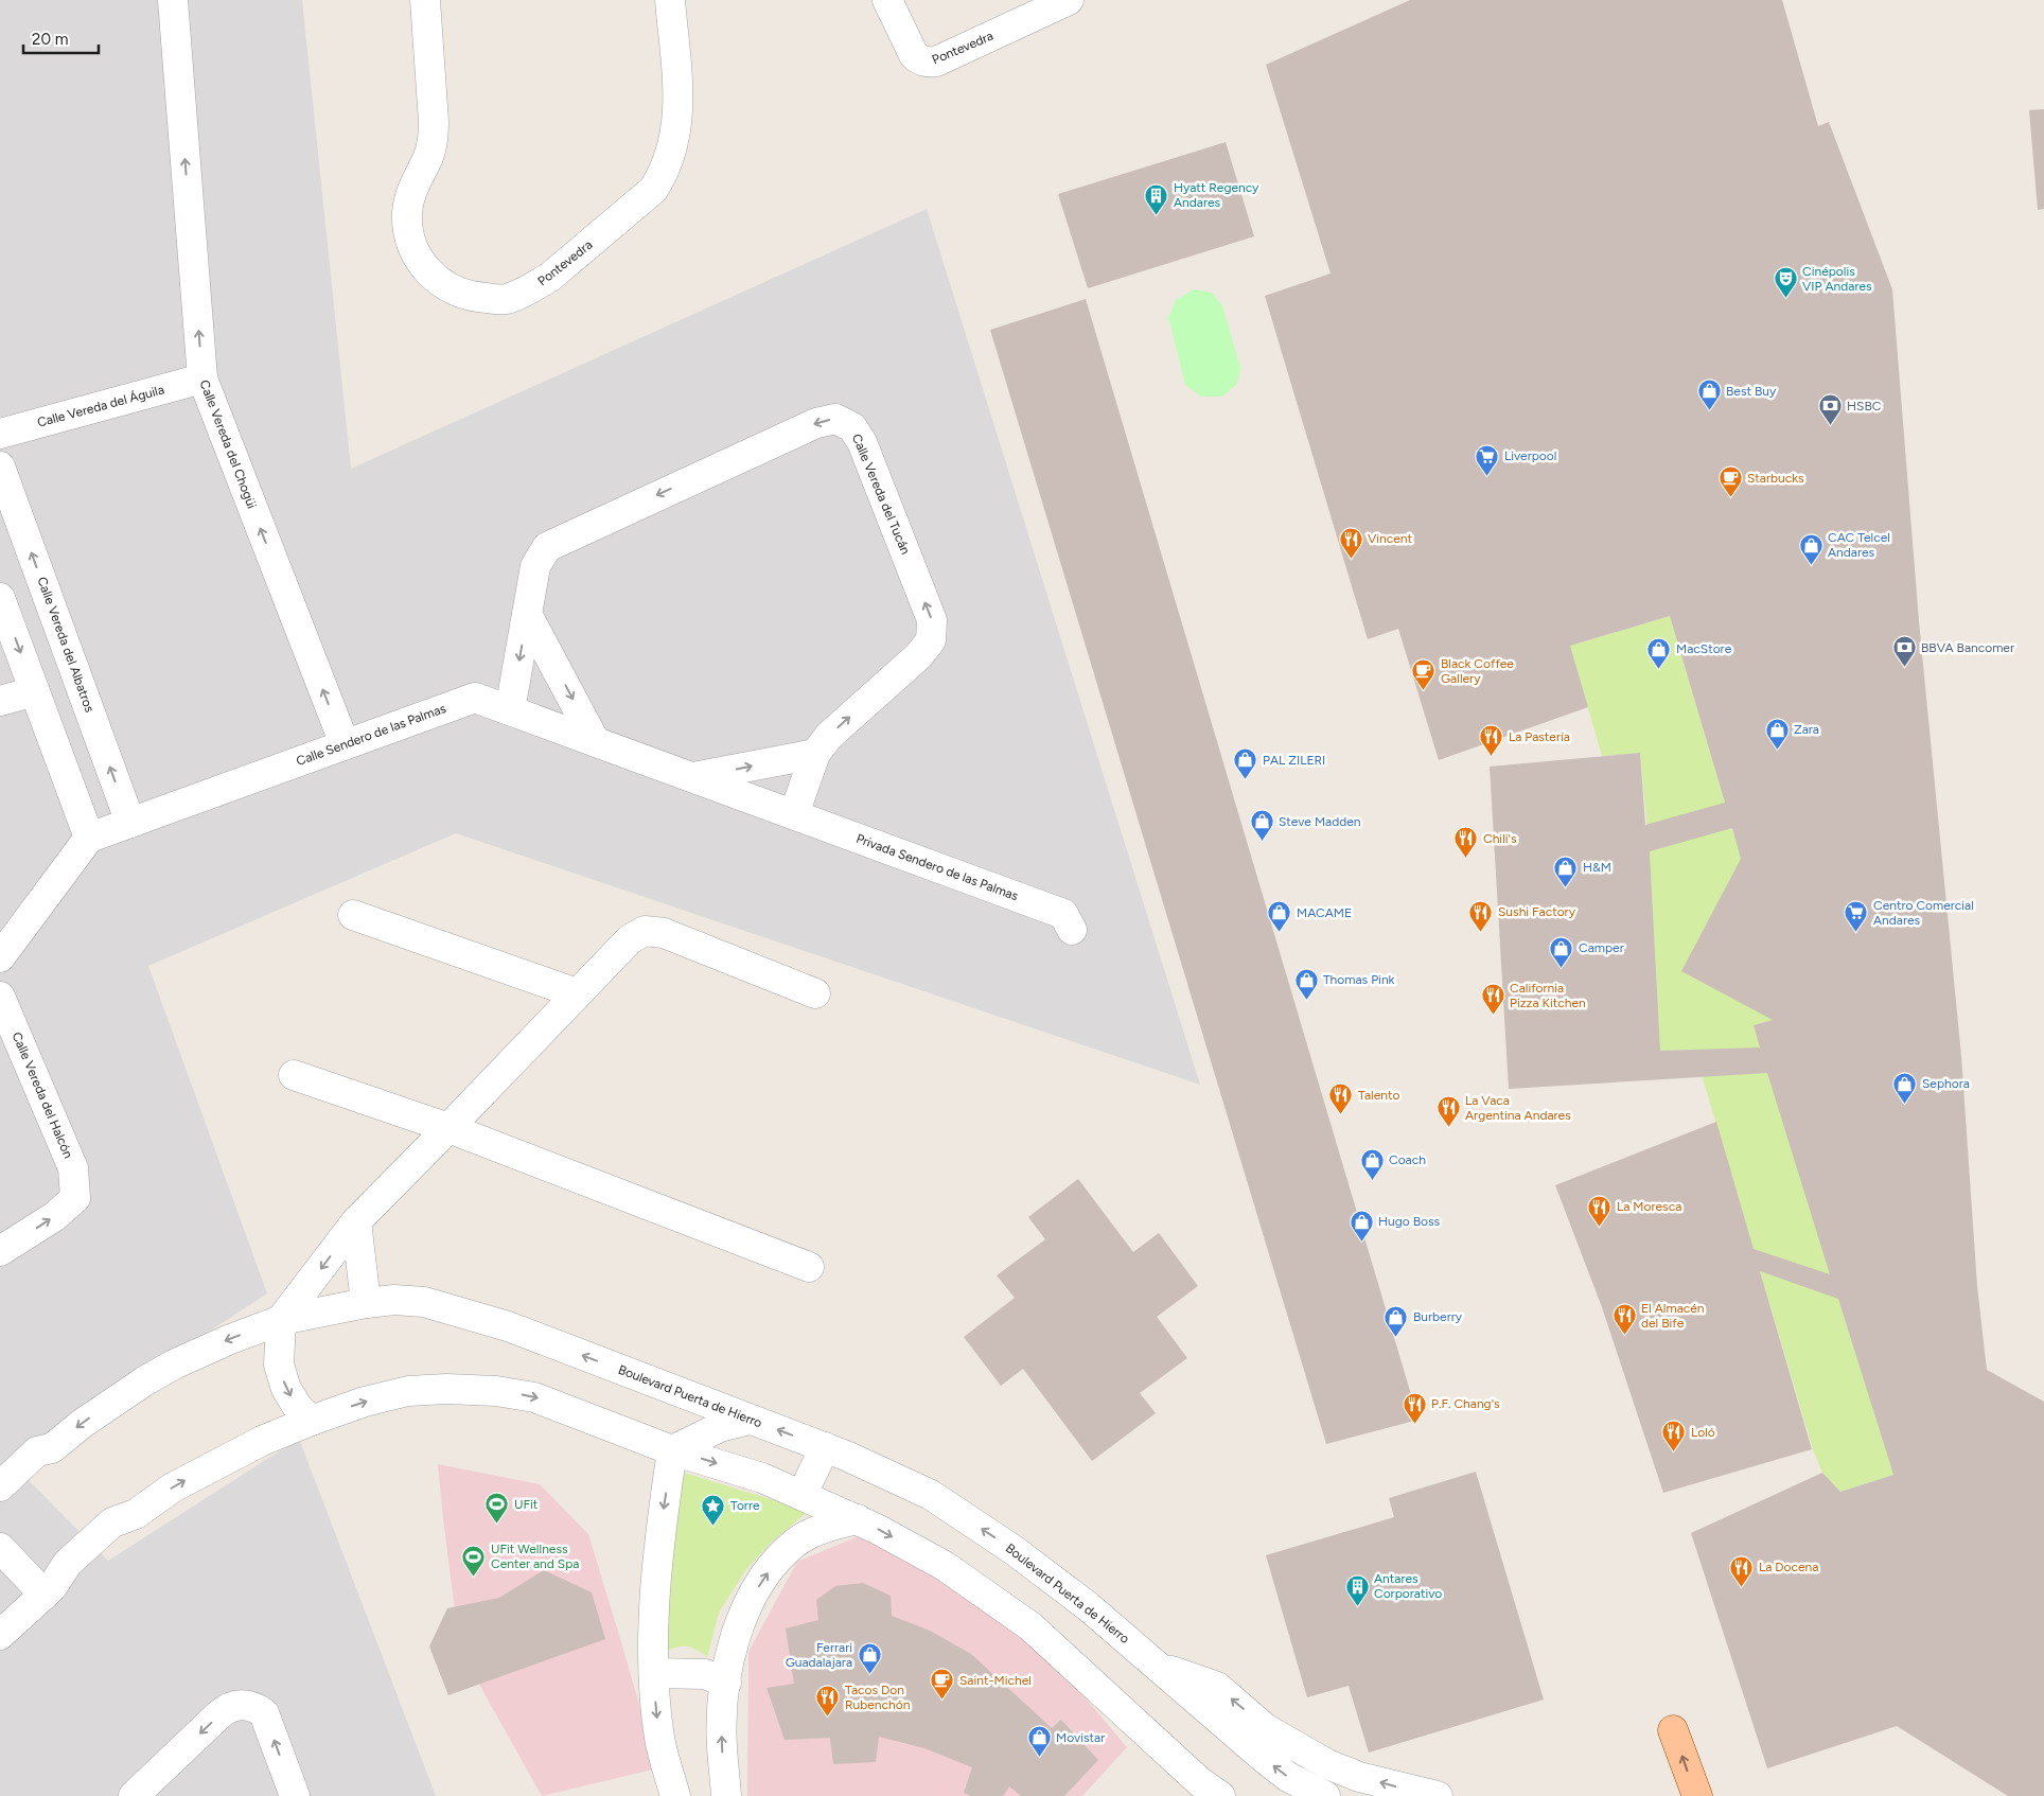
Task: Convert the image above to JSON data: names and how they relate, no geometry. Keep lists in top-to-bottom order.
{
  "streets": {
    "street": [
      "Pontevedra",
      "Calle Vereda del Águila",
      "Calle Vereda del Chogüi",
      "Calle Vereda del Tucán",
      "Calle Vereda del Albatros",
      "Calle Sendero de las Palmas",
      "Privada Sendero de las Palmas",
      "Calle Vereda del Halcón",
      "Boulevard Puerta de Hierro"
    ]
  },
  "crossings": [
    ["Calle Vereda del Águila", "Calle Vereda del Chogüi"],
    ["Calle Vereda del Chogüi", "Calle Sendero de las Palmas"],
    ["Calle Vereda del Tucán", "Calle Sendero de las Palmas"],
    ["Calle Vereda del Tucán", "Privada Sendero de las Palmas"],
    ["Calle Vereda del Albatros", "Calle Sendero de las Palmas"],
    ["Calle Sendero de las Palmas", "Privada Sendero de las Palmas"]
  ],
  "one_way": ["Calle Vereda del Chogüi", "Calle Vereda del Halcón"],
  "places": {
    "building": ["Hyatt Regency Andares", "Antares Corporativo"],
    "theatre": ["Cinépolis VIP Andares"],
    "shop": [
      "Best Buy",
      "CAC Telcel Andares",
      "MacStore",
      "Zara",
      "PAL ZILERI",
      "Steve Madden",
      "H&M",
      "MACAME",
      "Camper",
      "Thomas Pink",
      "Sephora",
      "Coach",
      "Hugo Boss",
      "Burberry",
      "Ferrari Guadalajara",
      "Movistar"
    ],
    "bank": ["HSBC", "BBVA Bancomer"],
    "supermarket": ["Liverpool", "Centro Comercial Andares"],
    "cafe": ["Starbucks", "Black Coffee Gallery", "Saint-Michel"],
    "restaurant": [
      "Vincent",
      "La Pastería",
      "Chili's",
      "Sushi Factory",
      "California Pizza Kitchen",
      "Talento",
      "La Vaca Argentina Andares",
      "La Moresca",
      "El Almacén del Bife",
      "P.F. Chang's",
      "Loló",
      "La Docena",
      "Tacos Don Rubenchón"
    ],
    "sports": ["UFit", "UFit Wellness Center and Spa"],
    "place": ["Torre"]
  },
  "scale_bar": "20 m"
}
